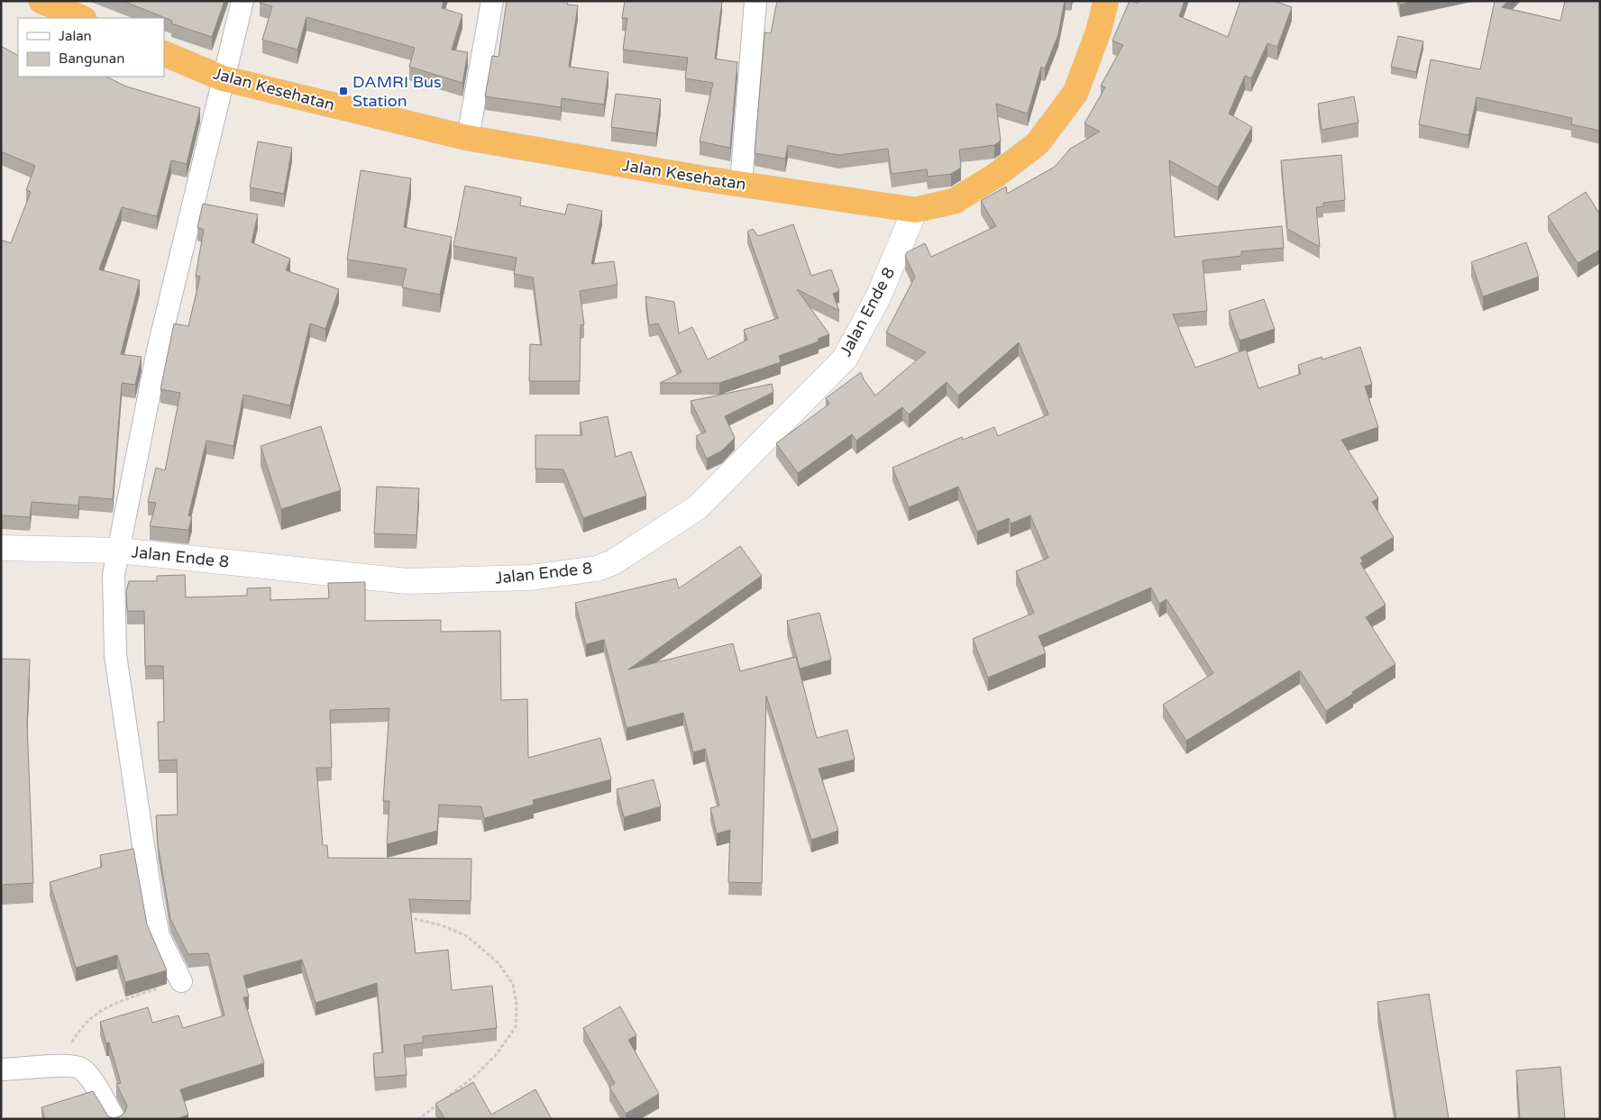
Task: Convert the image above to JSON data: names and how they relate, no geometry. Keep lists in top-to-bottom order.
{
  "streets": {
    "highway": ["Jalan Kesehatan"],
    "street": ["Jalan Ende 8"]
  },
  "crossings": [
    ["Jalan Kesehatan", "Jalan Ende 8"]
  ],
  "places": {
    "transit": ["DAMRI Bus Station"]
  },
  "legend": ["Jalan", "Bangunan"]
}
